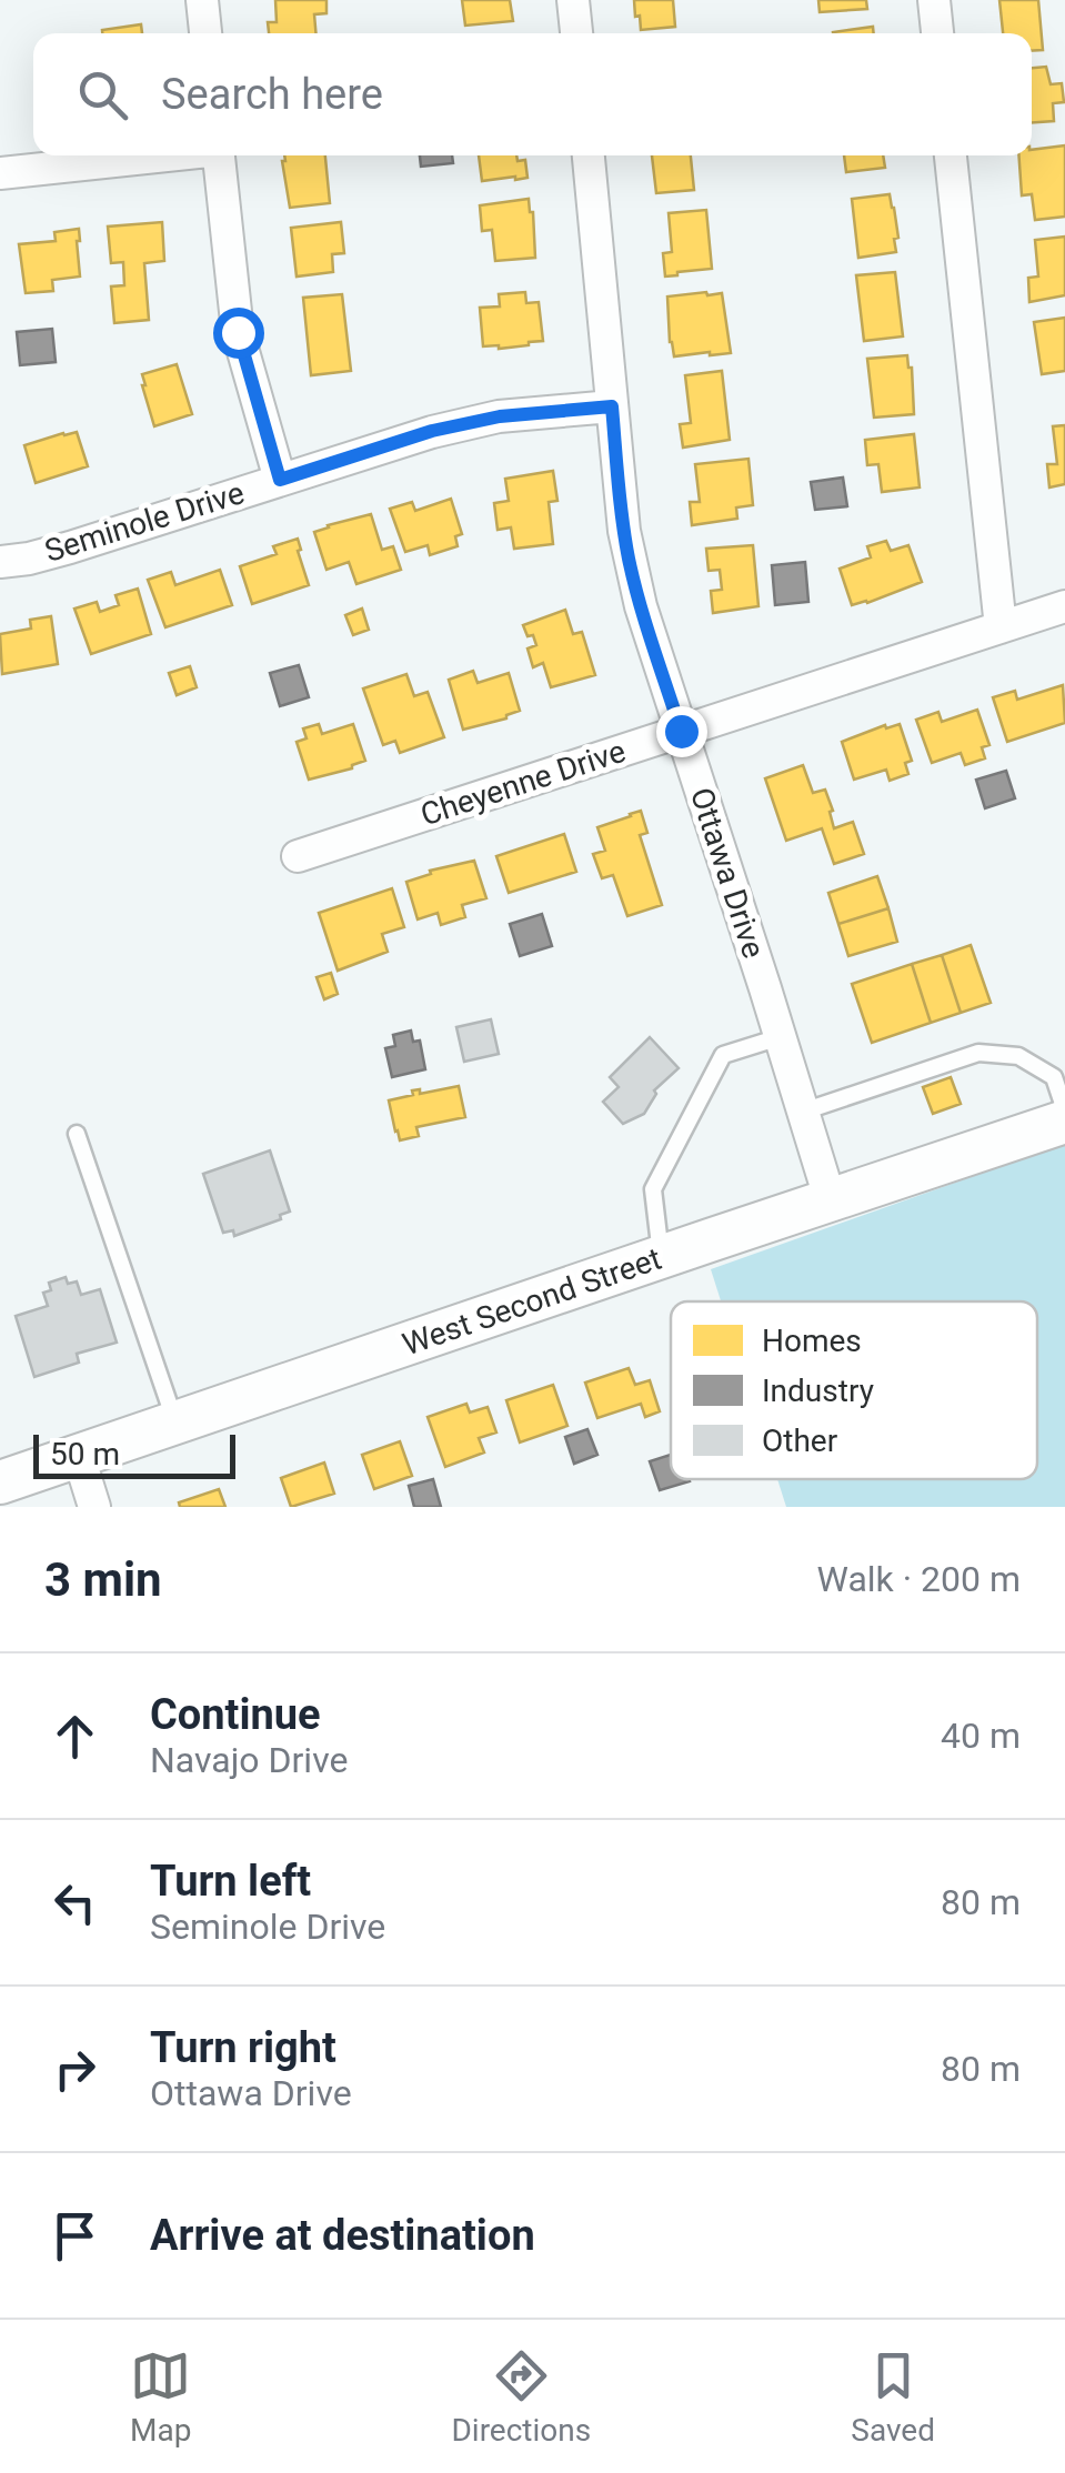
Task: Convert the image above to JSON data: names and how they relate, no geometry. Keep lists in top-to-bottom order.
{
  "streets": {
    "main road": ["West Second Street"],
    "street": ["Seminole Drive", "Cheyenne Drive", "Ottawa Drive"]
  },
  "crossings": [
    ["Seminole Drive", "Ottawa Drive"],
    ["Cheyenne Drive", "Ottawa Drive"],
    ["Ottawa Drive", "West Second Street"]
  ],
  "legend": ["Homes", "Industry", "Other"],
  "scale_bar": "50 m",
  "page": {
    "search": "Search here",
    "scale": "50 m",
    "heading": ["3 min", "Walk · 200 m"],
    "list": [
      ["Continue", "Navajo Drive", "40 m"],
      ["Turn left", "Seminole Drive", "80 m"],
      ["Turn right", "Ottawa Drive", "80 m"],
      "Arrive at destination"
    ],
    "nav": ["Map", "Directions", "Saved"]
  }
}
